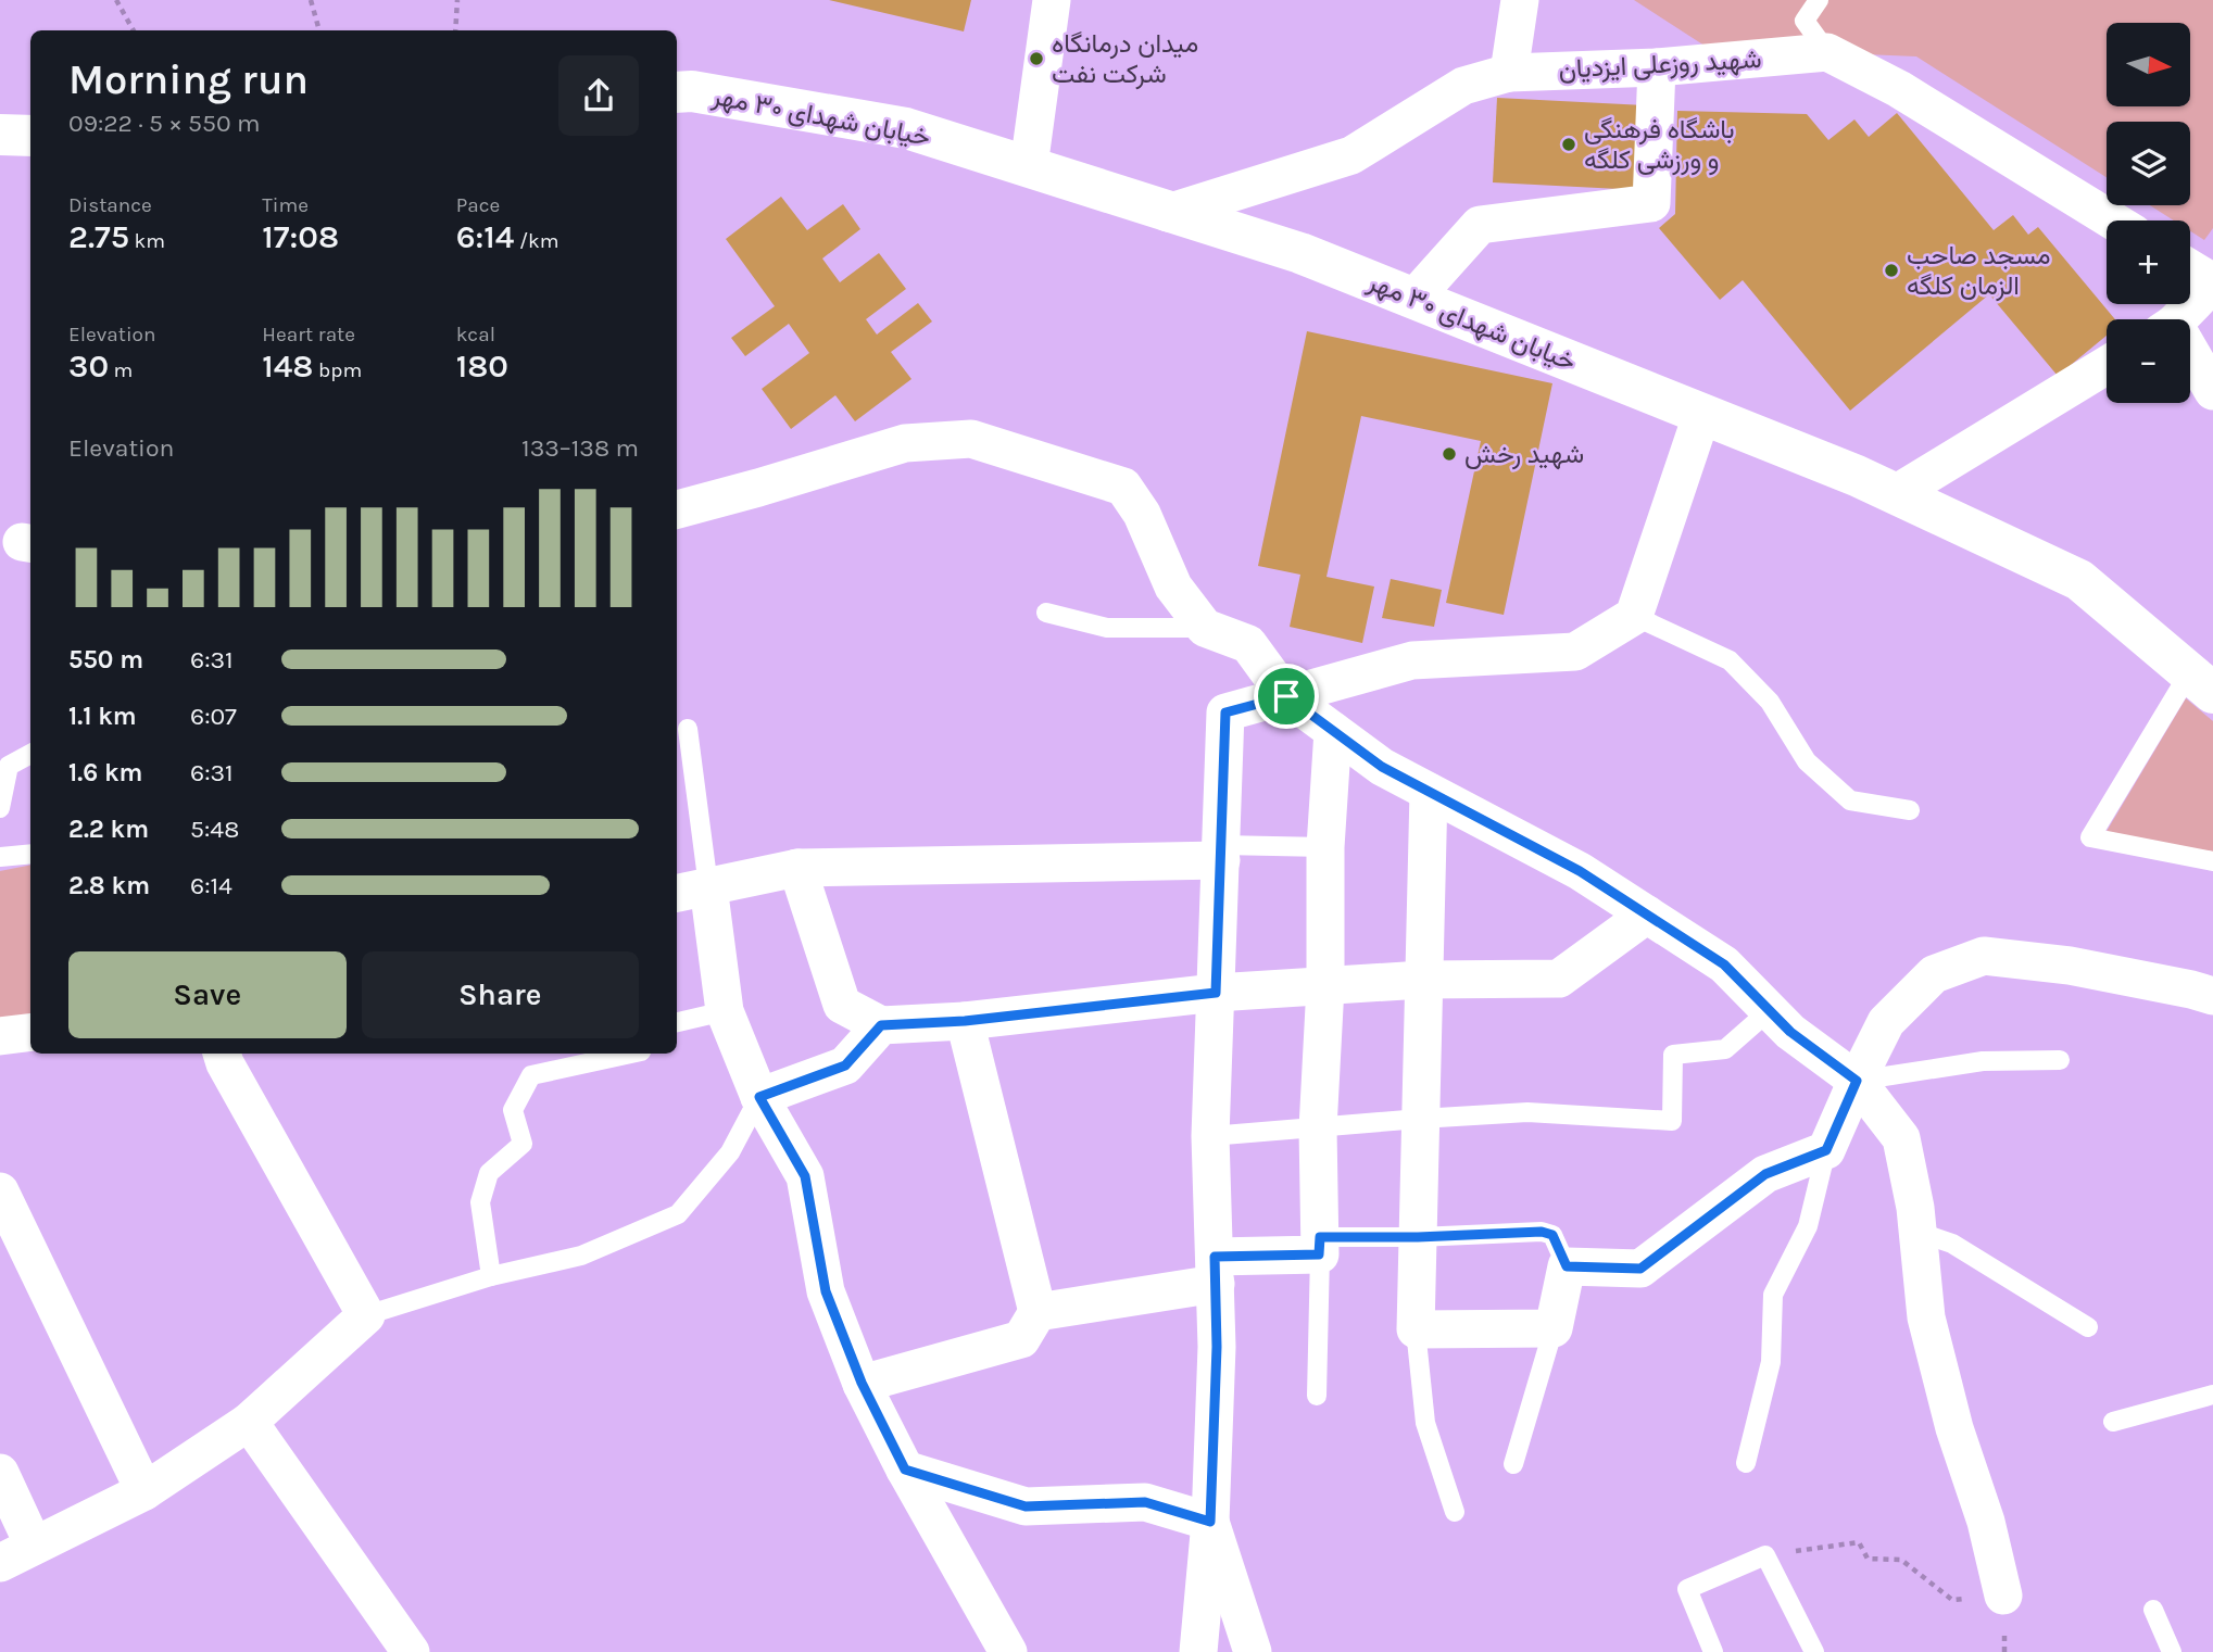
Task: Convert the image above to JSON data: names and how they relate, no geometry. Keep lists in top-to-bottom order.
{
  "streets": {
    "main road": ["خیابان شهدای ۳۰ مهر"],
    "street": ["شهید روزعلی ایزدیان"]
  },
  "crossings": [
    ["شهید روزعلی ایزدیان", "خیابان شهدای ۳۰ مهر"]
  ],
  "places": [
    "میدان درمانگاه شرکت نفت",
    "باشگاه فرهنگی و ورزشی کلگه",
    "مسجد صاحب الزمان کلگه",
    "شهید رخش"
  ],
  "north": "right",
  "page": {
    "map_buttons": ["+", "−"],
    "heading": ["Morning run", "09:22 · 5 × 550 m"],
    "stats": [
      ["Distance", "2.75 km"],
      ["Time", "17:08"],
      ["Pace", "6:14 /km"],
      ["Elevation", "30 m"],
      ["Heart rate", "148 bpm"],
      ["kcal", "180"]
    ],
    "chart": ["Elevation", "133–138 m"],
    "list": [
      {
        "name": "550 m",
        "note": "6:31"
      },
      {
        "name": "1.1 km",
        "note": "6:07"
      },
      {
        "name": "1.6 km",
        "note": "6:31"
      },
      {
        "name": "2.2 km",
        "note": "5:48"
      },
      {
        "name": "2.8 km",
        "note": "6:14"
      }
    ],
    "buttons": ["Save", "Share"]
  }
}
